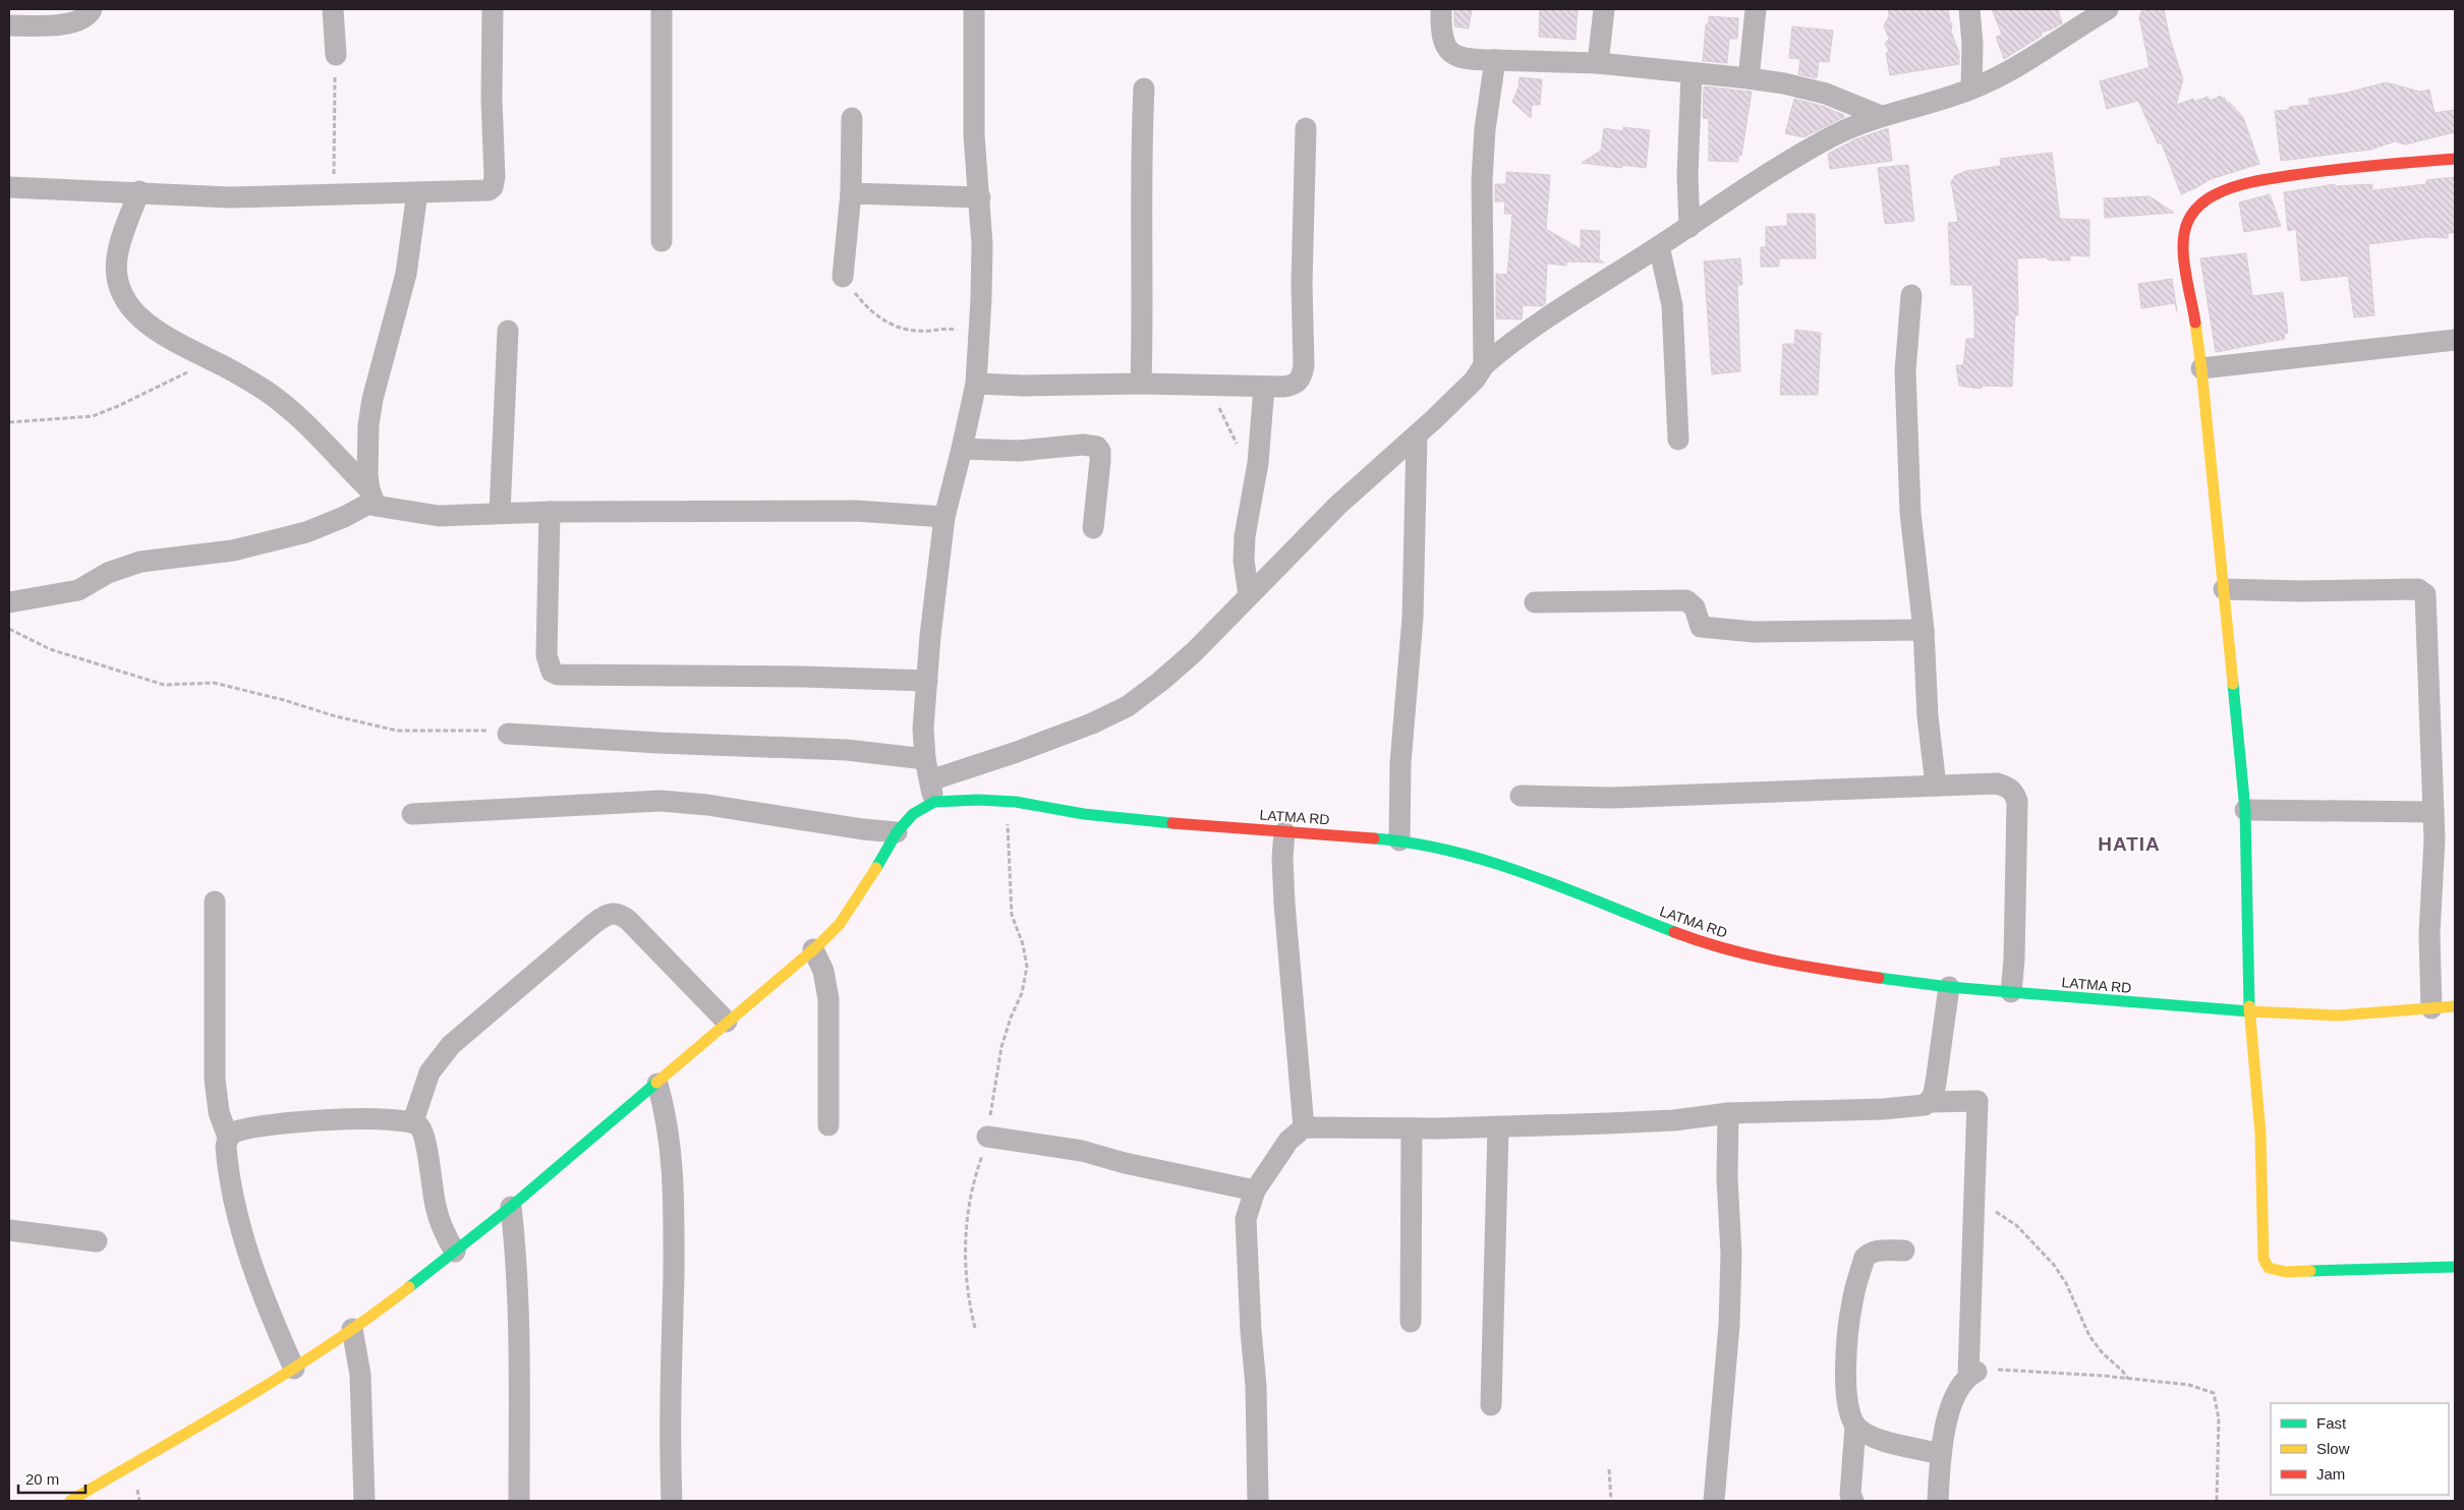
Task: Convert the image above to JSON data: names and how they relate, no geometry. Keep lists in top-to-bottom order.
{
  "streets": {
    "street": ["LATMA RD"]
  },
  "districts": ["HATIA"],
  "legend": ["Fast", "Slow", "Jam"],
  "scale_bar": "20 m"
}
